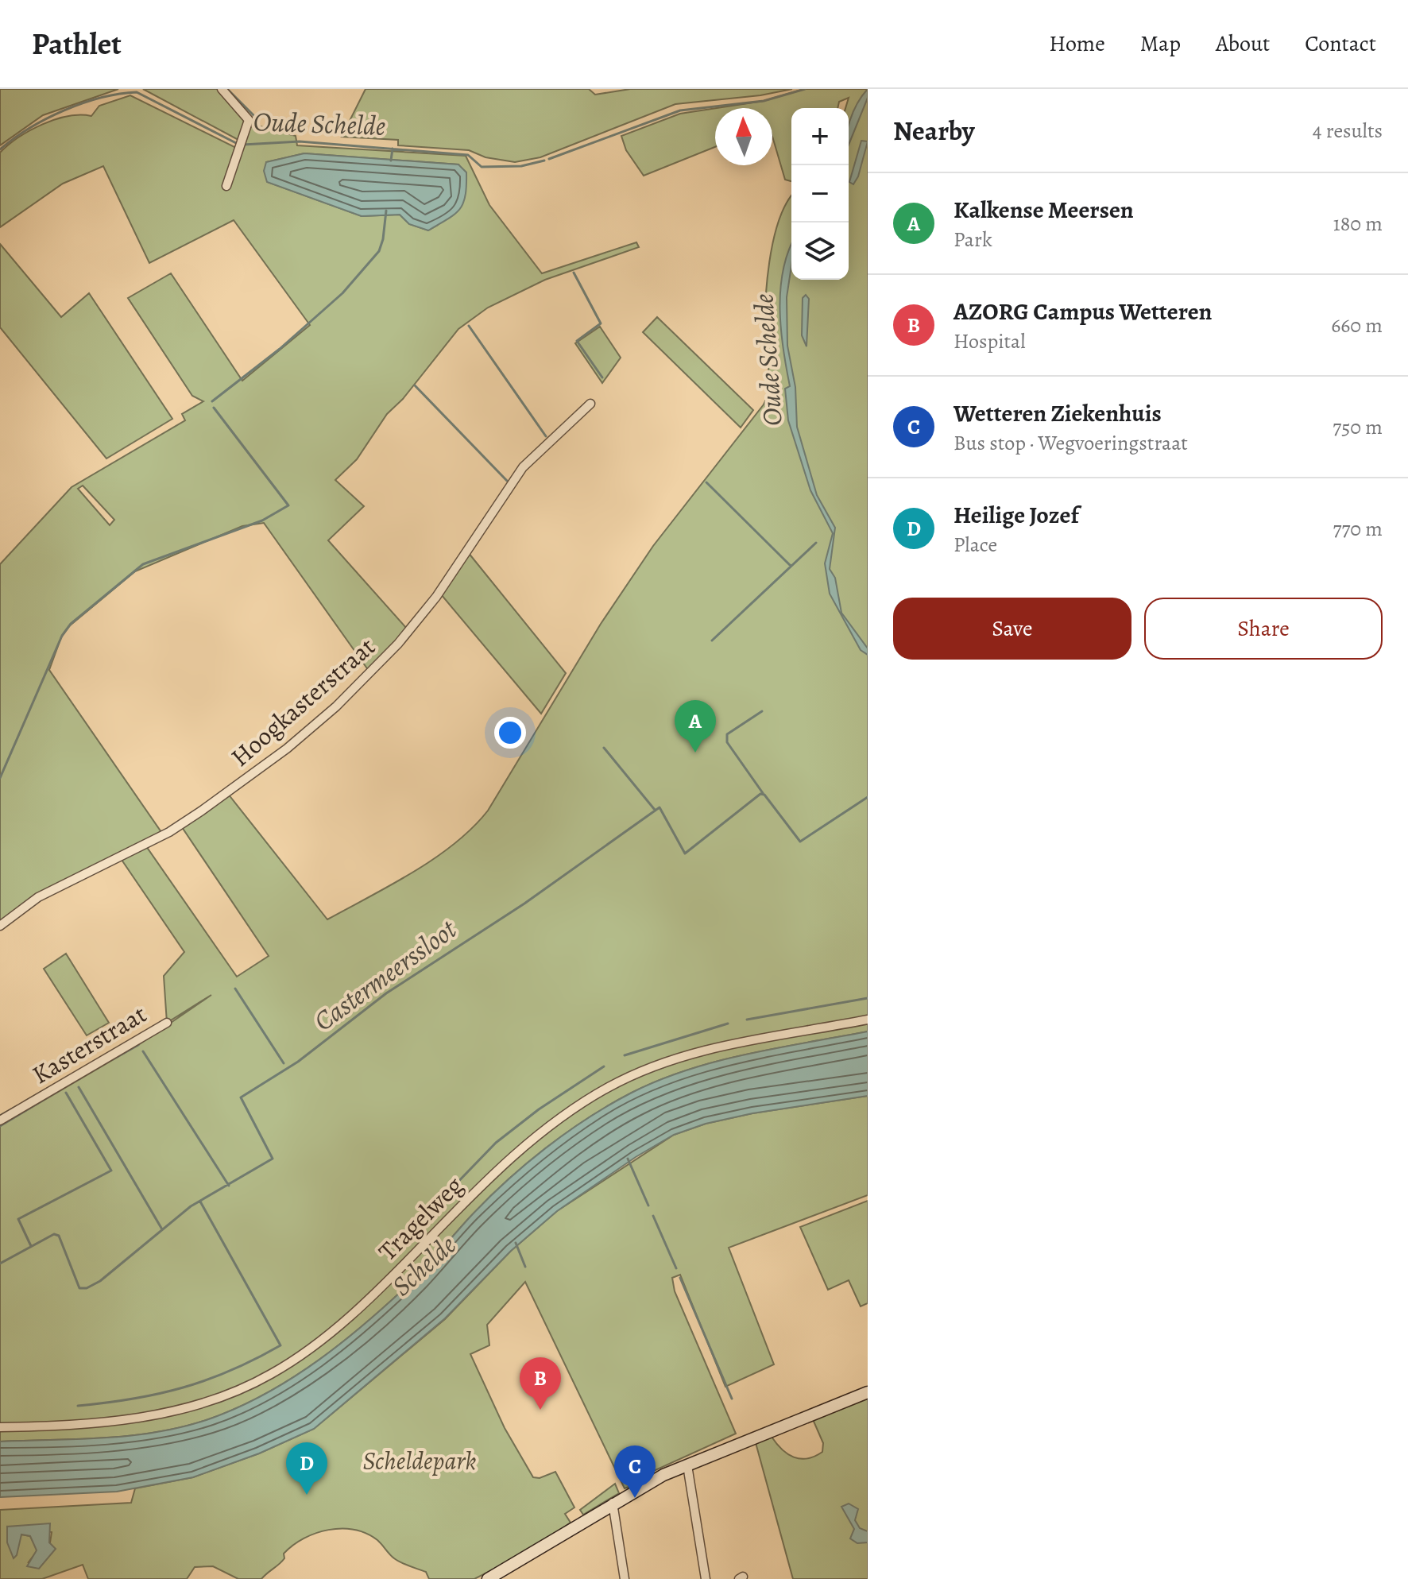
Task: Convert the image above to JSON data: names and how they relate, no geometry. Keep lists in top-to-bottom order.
{
  "streets": {
    "street": ["Hoogkasterstraat", "Kasterstraat", "Tragelweg"]
  },
  "water": ["Oude Schelde", "Castermeerssloot", "Schelde"],
  "parks": ["Scheldepark"],
  "north": "top",
  "page": {
    "header": "Pathlet",
    "nav": [
      "Home",
      "Map",
      "About",
      "Contact"
    ],
    "heading": ["Nearby", "4 results"],
    "map_buttons": ["+", "−"],
    "list": [
      {
        "mark": "A",
        "name": "Kalkense Meersen",
        "note": "Park",
        "value": "180 m"
      },
      {
        "mark": "B",
        "name": "AZORG Campus Wetteren",
        "note": "Hospital",
        "value": "660 m"
      },
      {
        "mark": "C",
        "name": "Wetteren Ziekenhuis",
        "note": "Bus stop · Wegvoeringstraat",
        "value": "750 m"
      },
      {
        "mark": "D",
        "name": "Heilige Jozef",
        "note": "Place",
        "value": "770 m"
      }
    ],
    "buttons": ["Save", "Share"],
    "pins": [
      "A",
      "B",
      "D",
      "C"
    ]
  }
}
